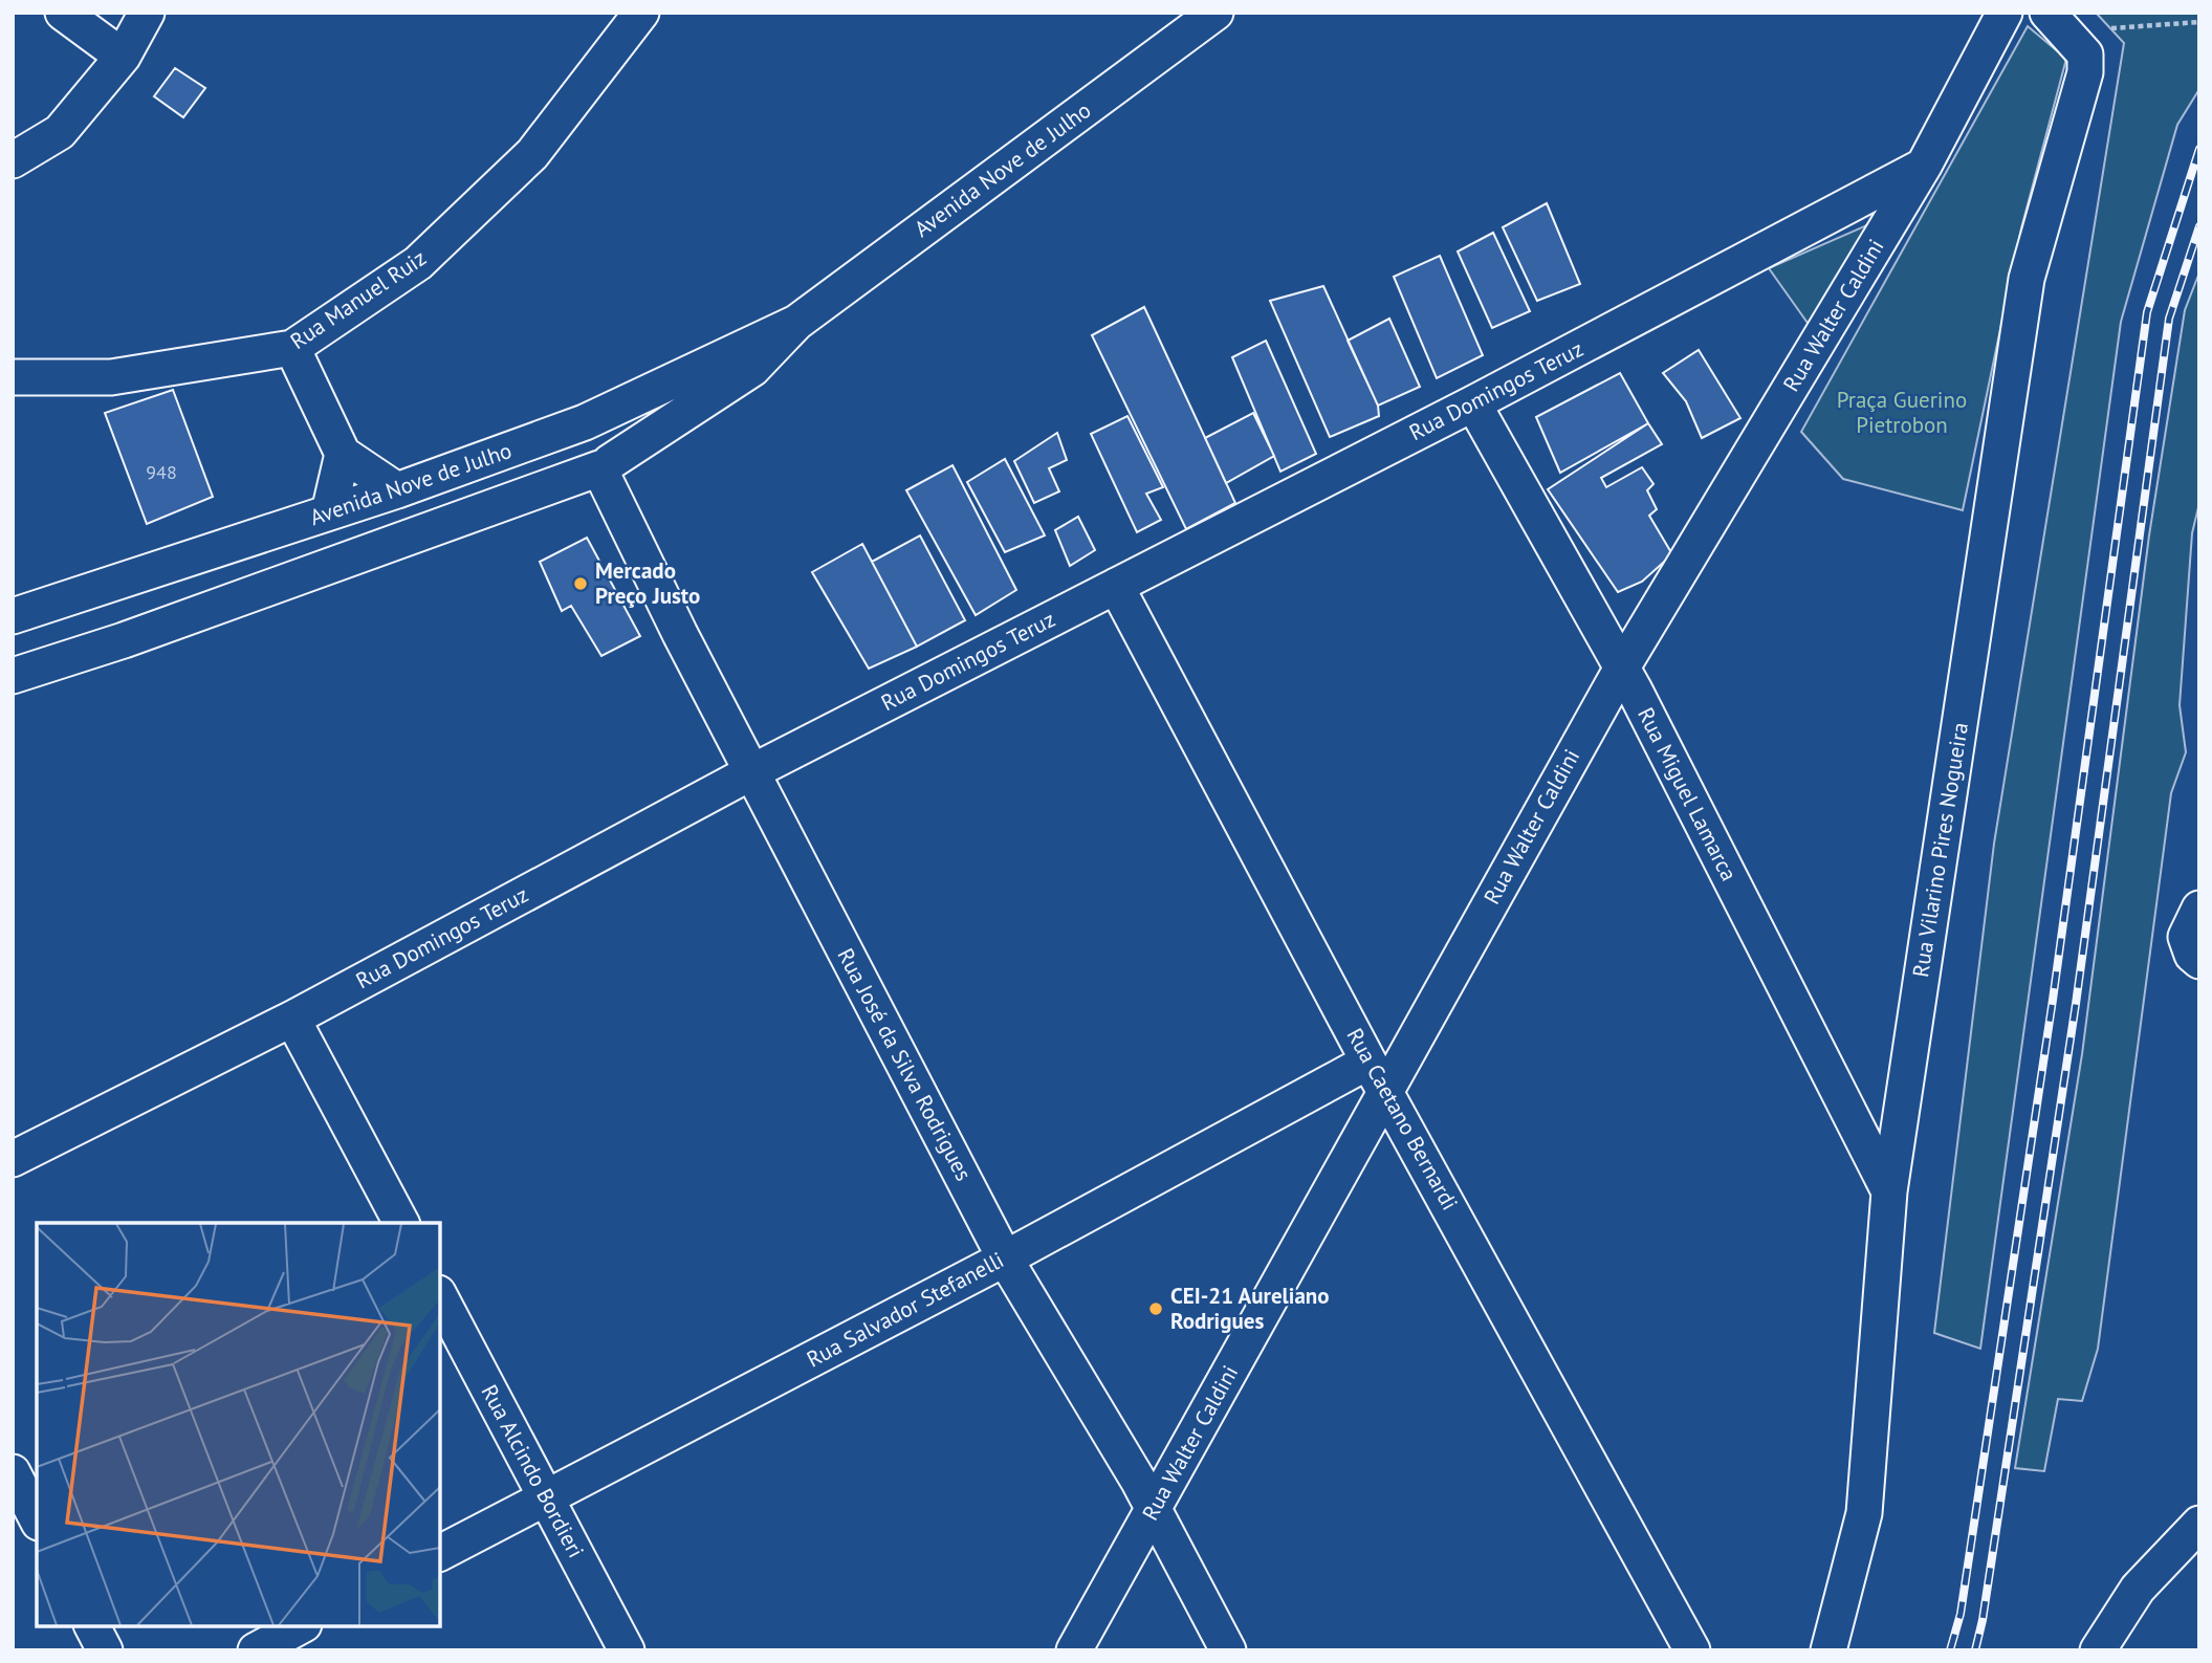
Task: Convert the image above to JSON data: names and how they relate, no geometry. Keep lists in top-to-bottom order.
{
  "streets": {
    "street": [
      "Avenida Nove de Julho",
      "Rua Manuel Ruiz",
      "Rua Walter Caldini",
      "Rua Domingos Teruz",
      "Rua Miguel Lamarca",
      "Rua Vilarino Pires Nogueira",
      "Rua José da Silva Rodrigues",
      "Rua Caetano Bernardi",
      "Rua Salvador Stefanelli",
      "Rua Alcindo Bordieri"
    ]
  },
  "crossings": [
    ["Avenida Nove de Julho", "Rua José da Silva Rodrigues"],
    ["Rua Walter Caldini", "Rua Domingos Teruz"],
    ["Rua Walter Caldini", "Rua Miguel Lamarca"],
    ["Rua Walter Caldini", "Rua José da Silva Rodrigues"],
    ["Rua Walter Caldini", "Rua Caetano Bernardi"],
    ["Rua Walter Caldini", "Rua Salvador Stefanelli"],
    ["Rua Domingos Teruz", "Rua Miguel Lamarca"],
    ["Rua Domingos Teruz", "Rua José da Silva Rodrigues"],
    ["Rua Domingos Teruz", "Rua Caetano Bernardi"],
    ["Rua Miguel Lamarca", "Rua Vilarino Pires Nogueira"],
    ["Rua José da Silva Rodrigues", "Rua Salvador Stefanelli"],
    ["Rua Caetano Bernardi", "Rua Salvador Stefanelli"],
    ["Rua Salvador Stefanelli", "Rua Alcindo Bordieri"]
  ],
  "parks": ["Praça Guerino Pietrobon"],
  "places": ["Mercado Preço Justo", "CEI-21 Aureliano Rodrigues"],
  "house_numbers": ["948"]
}
